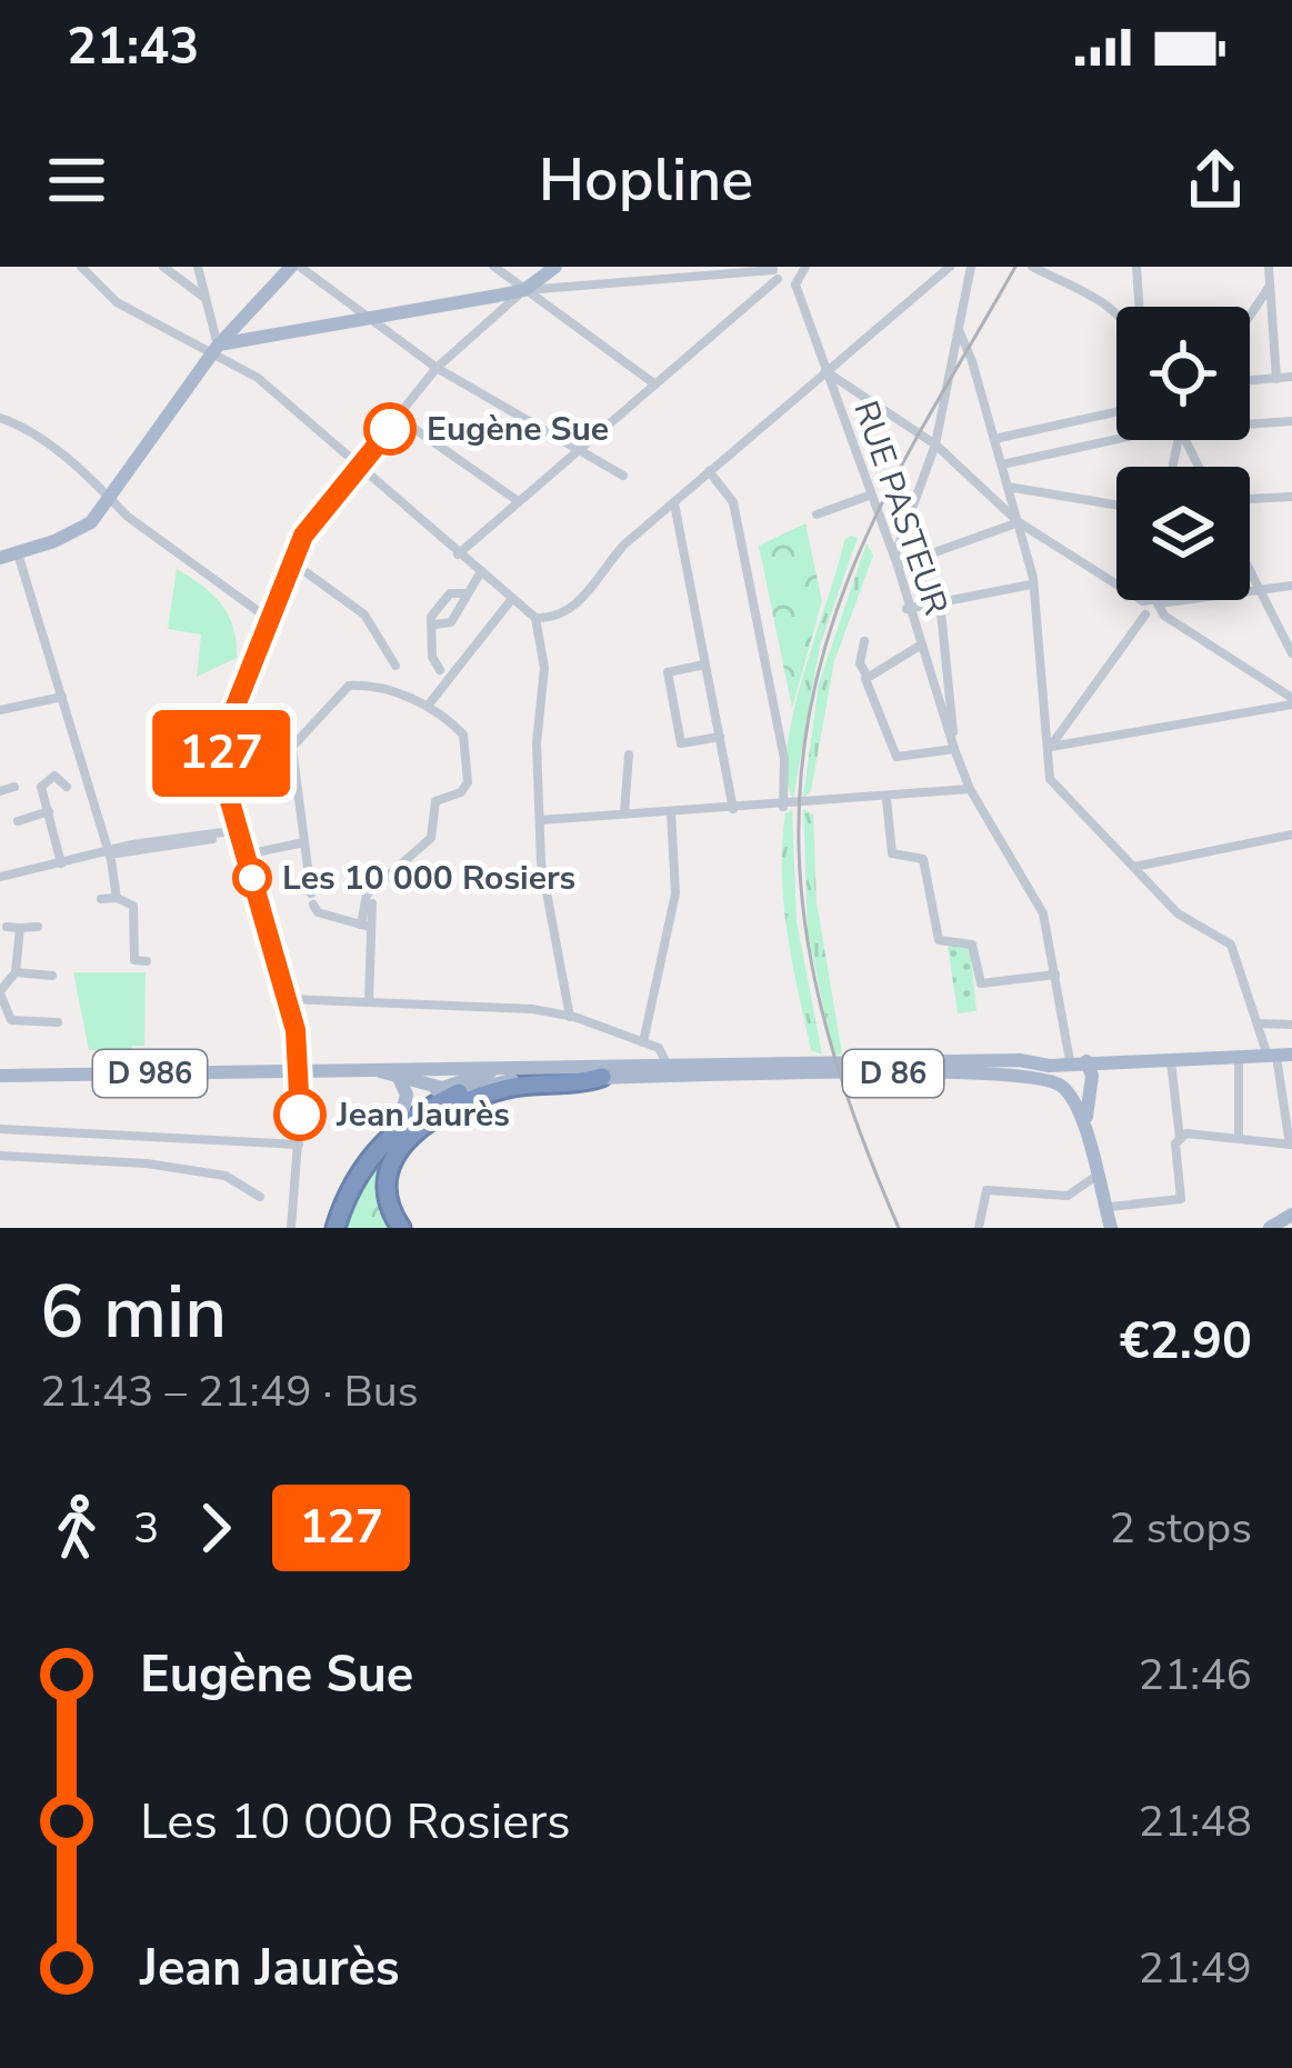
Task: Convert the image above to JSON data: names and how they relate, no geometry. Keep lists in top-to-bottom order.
{
  "streets": {
    "main road": ["D 986", "D 86"],
    "street": ["RUE PASTEUR"]
  },
  "crossings": [
    ["D 986", "D 86"]
  ],
  "places": ["Eugène Sue", "Les 10 000 Rosiers", "Jean Jaurès"],
  "lines": ["bus line 127"],
  "page": {
    "status": "21:43",
    "header": "Hopline",
    "on_map": "127",
    "heading": ["6 min", "21:43 – 21:49 · Bus", "€2.90"],
    "legs": ["3", "127", "2 stops"],
    "list": [
      {
        "name": "Eugène Sue",
        "value": "21:46"
      },
      {
        "name": "Les 10 000 Rosiers",
        "value": "21:48"
      },
      {
        "name": "Jean Jaurès",
        "value": "21:49"
      }
    ]
  }
}
